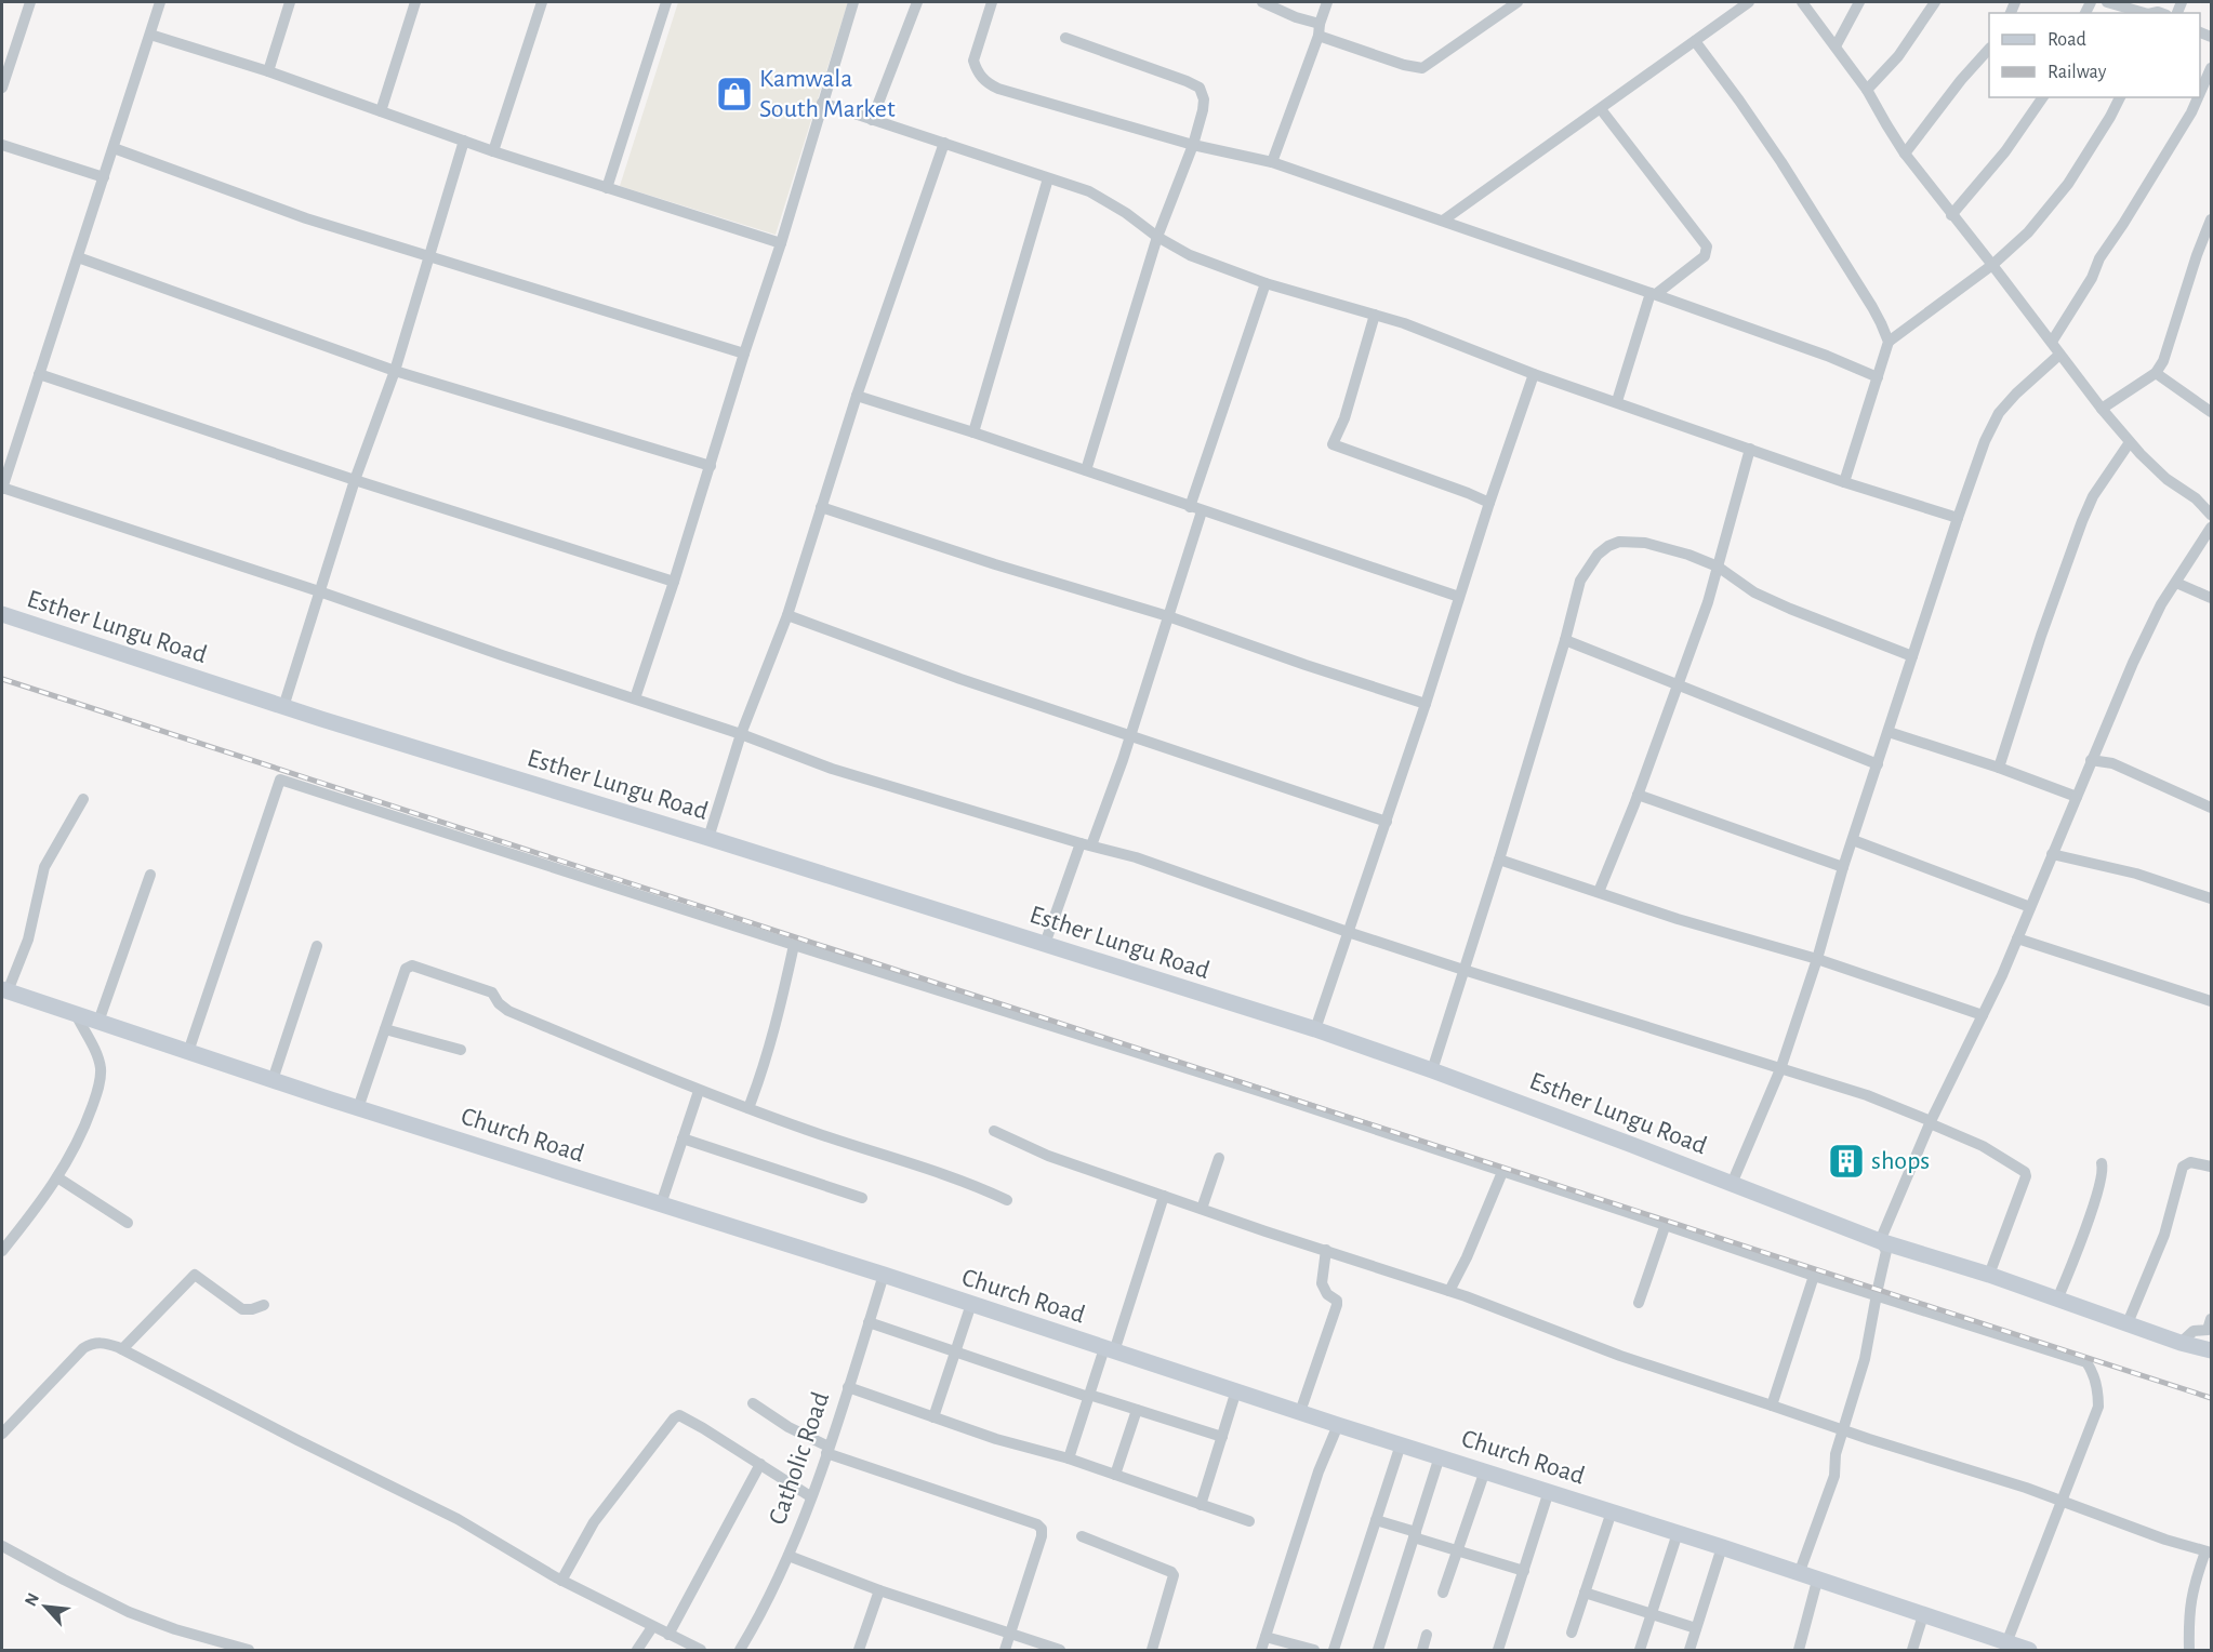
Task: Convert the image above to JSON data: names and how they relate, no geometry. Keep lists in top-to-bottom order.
{
  "streets": {
    "street": ["Esther Lungu Road", "Church Road", "Catholic Road"]
  },
  "crossings": [
    ["Church Road", "Catholic Road"]
  ],
  "places": {
    "shop": ["Kamwala South Market"],
    "building": ["shops"]
  },
  "legend": ["Road", "Railway"],
  "north": "top left"
}
